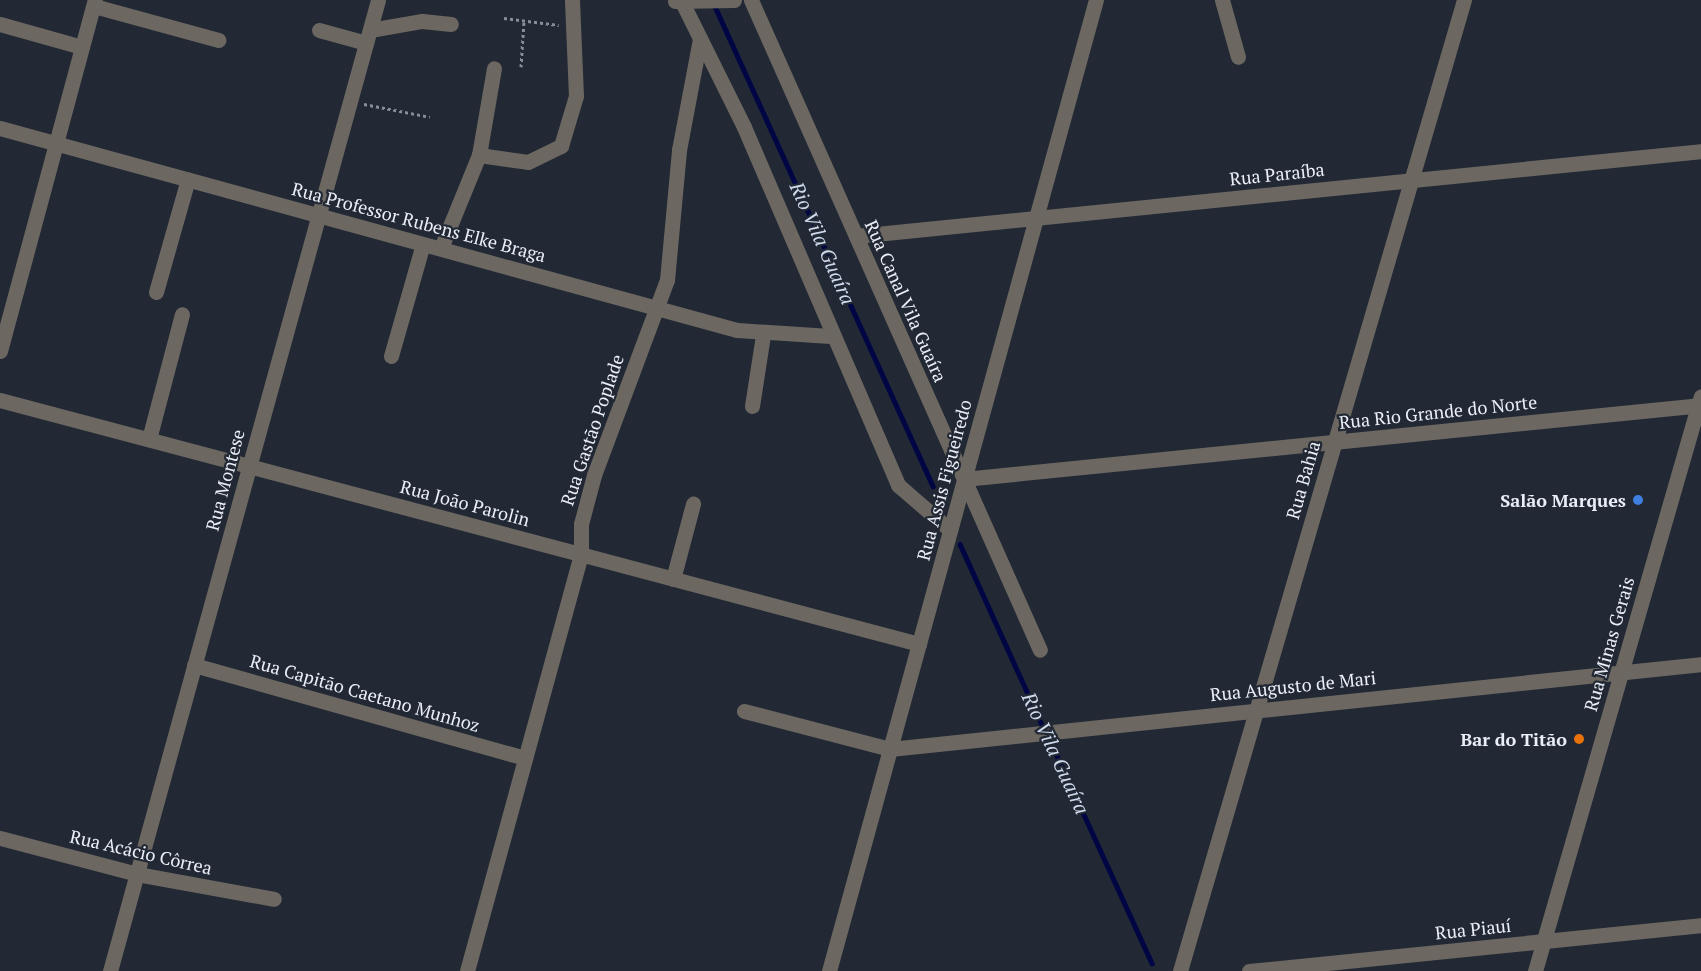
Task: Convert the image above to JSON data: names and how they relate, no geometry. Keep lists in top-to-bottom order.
{
  "streets": {
    "street": [
      "Rua Paraíba",
      "Rua Professor Rubens Elke Braga",
      "Rua Canal Vila Guaíra",
      "Rua Rio Grande do Norte",
      "Rua Gastão Poplade",
      "Rua Montese",
      "Rua Assis Figueiredo",
      "Rua Bahia",
      "Rua João Parolin",
      "Rua Minas Gerais",
      "Rua Augusto de Mari",
      "Rua Capitão Caetano Munhoz",
      "Rua Acácio Côrrea",
      "Rua Piauí"
    ]
  },
  "crossings": [
    ["Rua Paraíba", "Rua Canal Vila Guaíra"],
    ["Rua Paraíba", "Rua Assis Figueiredo"],
    ["Rua Paraíba", "Rua Bahia"],
    ["Rua Professor Rubens Elke Braga", "Rua Gastão Poplade"],
    ["Rua Professor Rubens Elke Braga", "Rua Montese"],
    ["Rua Canal Vila Guaíra", "Rua Rio Grande do Norte"],
    ["Rua Canal Vila Guaíra", "Rua Assis Figueiredo"],
    ["Rua Rio Grande do Norte", "Rua Assis Figueiredo"],
    ["Rua Rio Grande do Norte", "Rua Bahia"],
    ["Rua Rio Grande do Norte", "Rua Minas Gerais"],
    ["Rua Gastão Poplade", "Rua João Parolin"],
    ["Rua Gastão Poplade", "Rua Capitão Caetano Munhoz"],
    ["Rua Montese", "Rua João Parolin"],
    ["Rua Montese", "Rua Capitão Caetano Munhoz"],
    ["Rua Montese", "Rua Acácio Côrrea"],
    ["Rua Assis Figueiredo", "Rua João Parolin"],
    ["Rua Assis Figueiredo", "Rua Augusto de Mari"],
    ["Rua Bahia", "Rua Augusto de Mari"],
    ["Rua Minas Gerais", "Rua Augusto de Mari"],
    ["Rua Minas Gerais", "Rua Piauí"]
  ],
  "water": ["Rio Vila Guaíra"],
  "places": ["Salão Marques", "Bar do Titão"]
}
